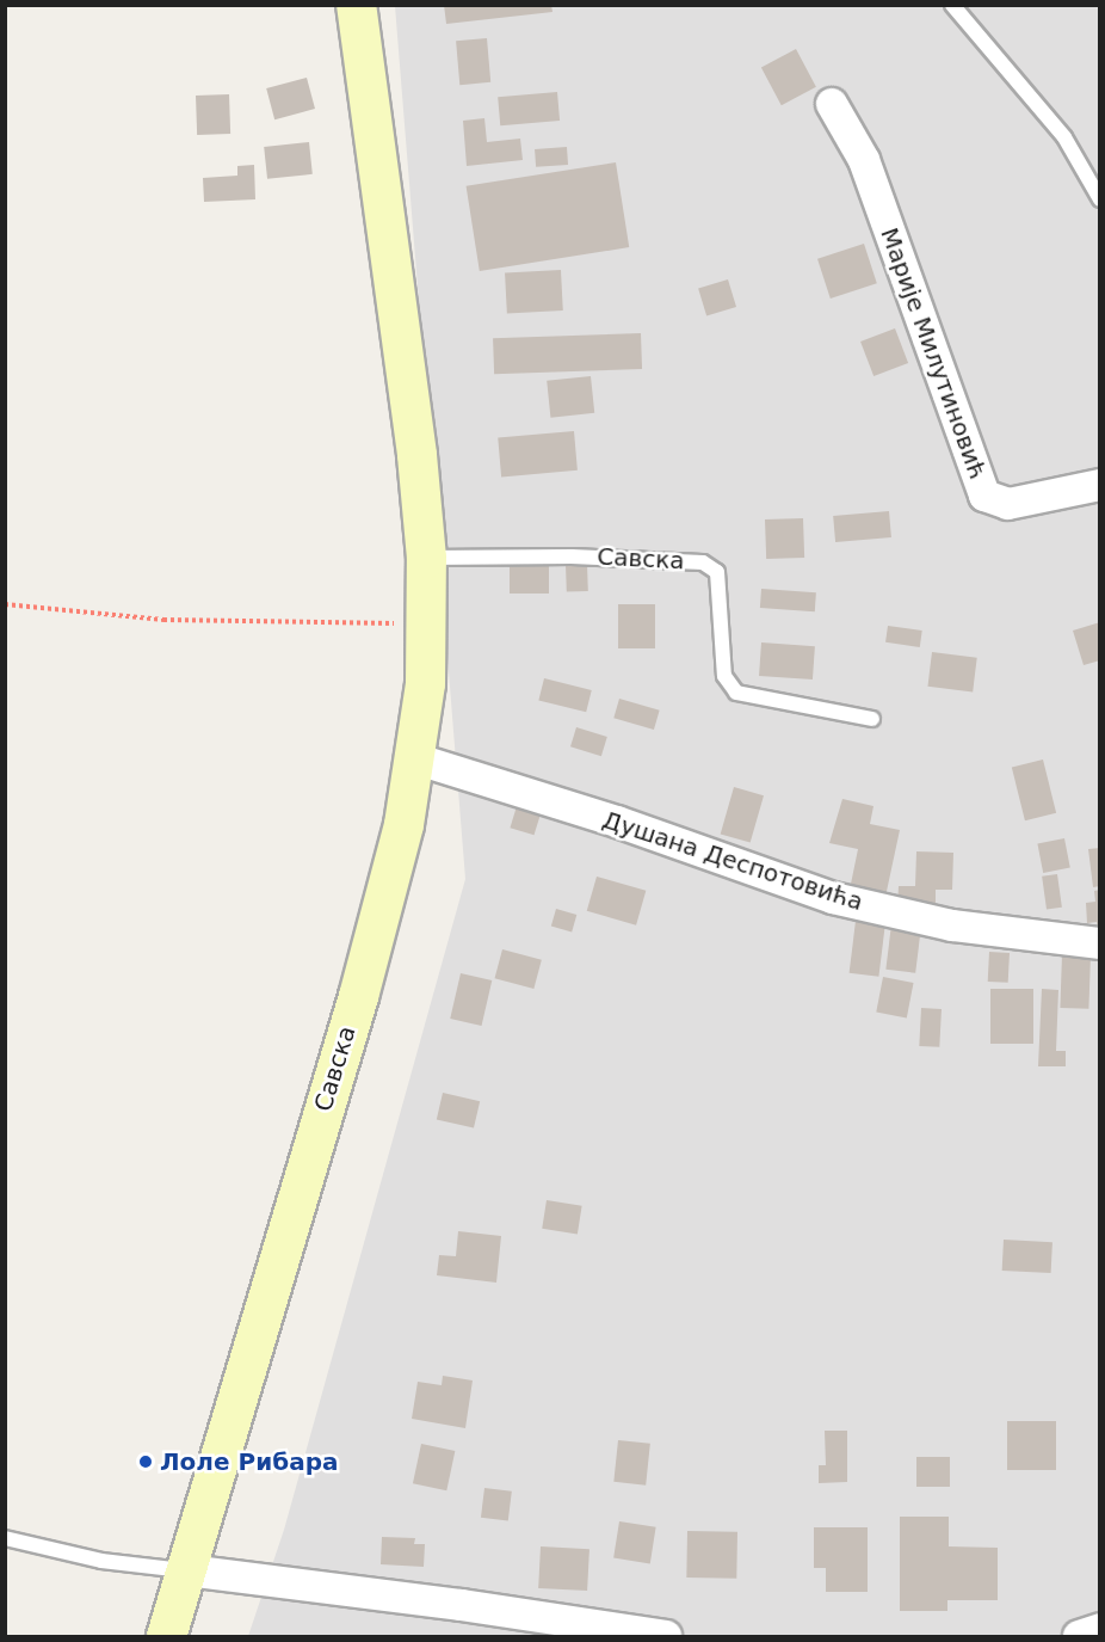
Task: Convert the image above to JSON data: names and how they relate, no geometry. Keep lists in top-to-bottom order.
{
  "streets": {
    "street": ["Марије Милутиновић", "Савска", "Душана Деспотовића"]
  },
  "crossings": [
    ["Савска", "Душана Деспотовића"]
  ],
  "places": ["Лоле Рибара"]
}
